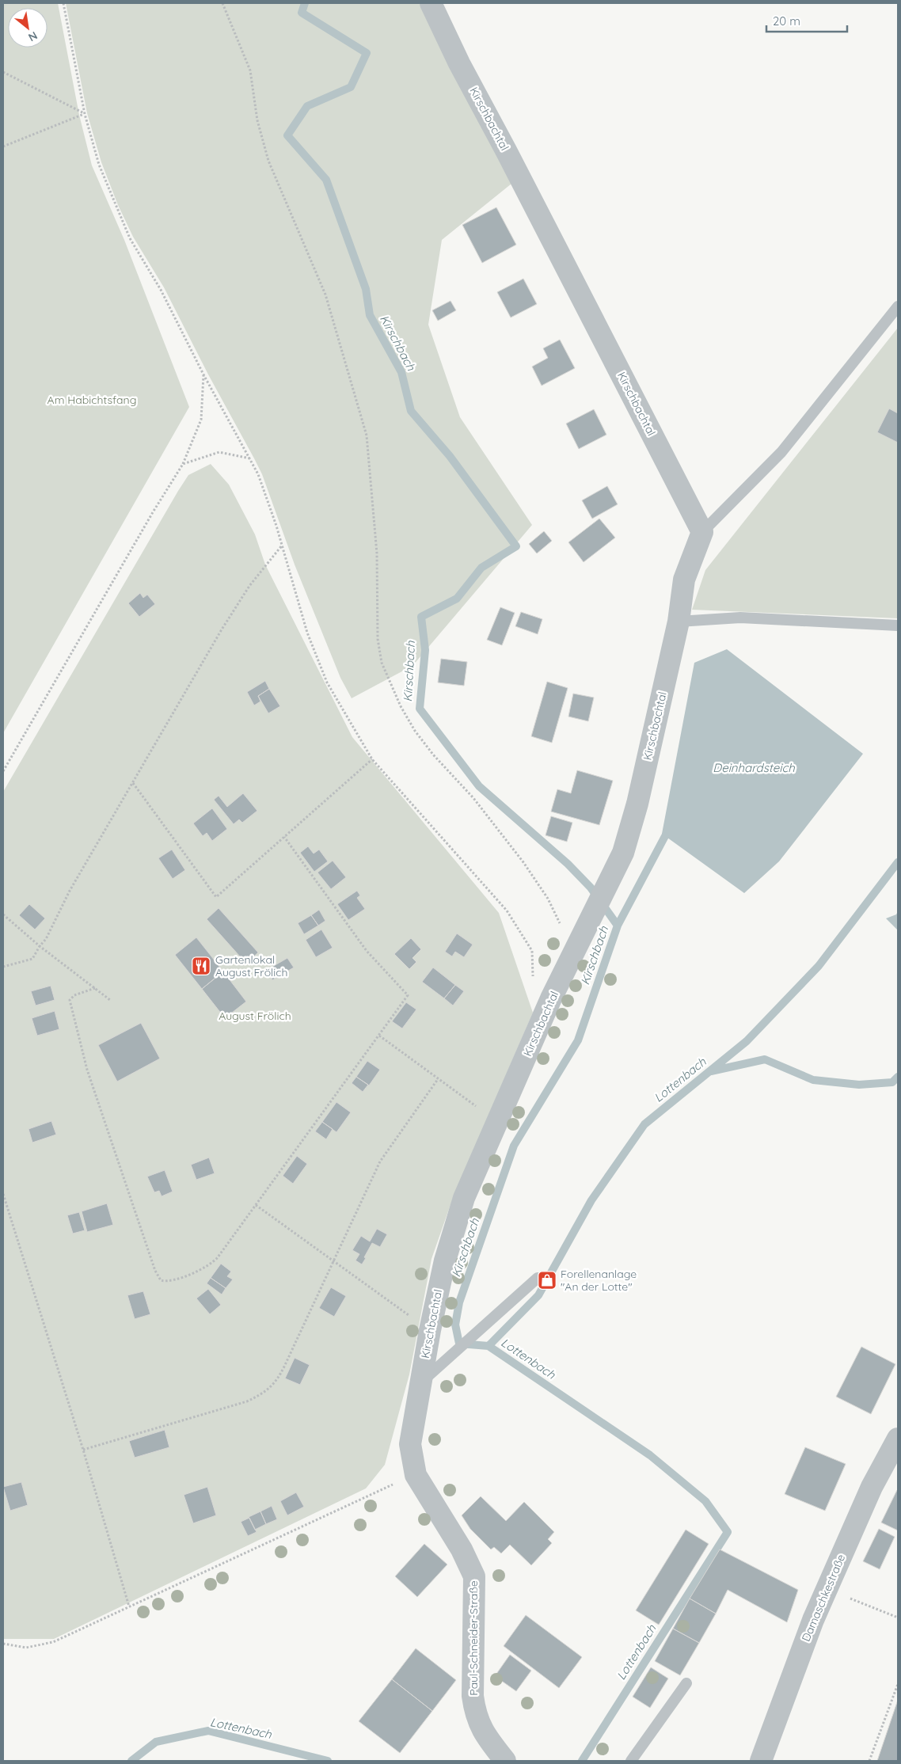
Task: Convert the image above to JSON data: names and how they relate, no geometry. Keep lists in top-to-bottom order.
{
  "streets": {
    "street": ["Kirschbachtal", "Damaschkestraße", "Paul-Schneider-Straße"]
  },
  "crossings": [
    ["Kirschbachtal", "Paul-Schneider-Straße"]
  ],
  "water": ["Kirschbach", "Deinhardsteich", "Lottenbach"],
  "parks": ["Am Habichtsfang", "August Frölich"],
  "places": {
    "restaurant": ["Gartenlokal August Frölich"],
    "shop": ["Forellenanlage \"An der Lotte\""]
  },
  "scale_bar": "20 m",
  "north": "bottom right"
}
